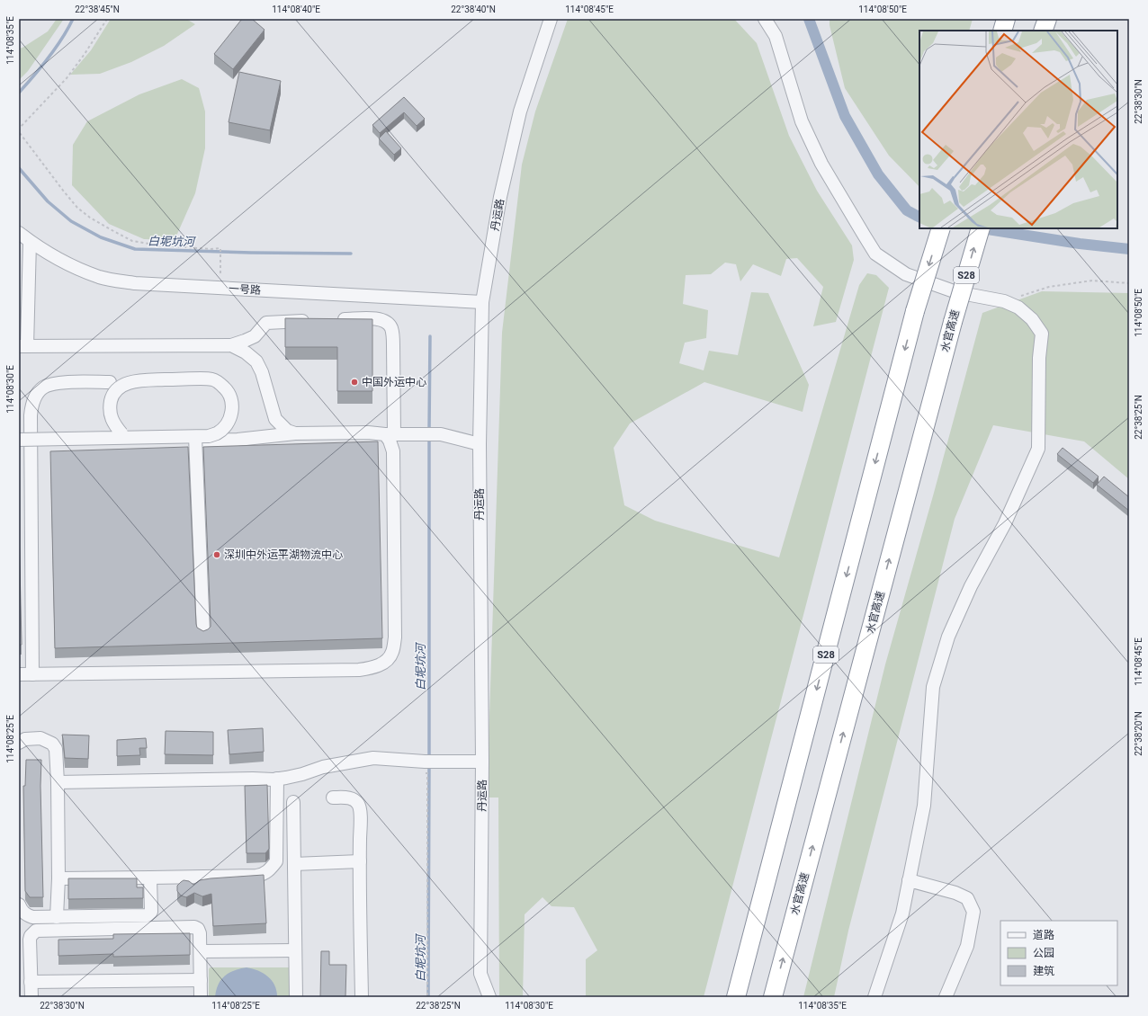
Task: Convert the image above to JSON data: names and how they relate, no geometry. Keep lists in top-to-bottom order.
{
  "streets": {
    "highway": ["S28", "水官高速"],
    "street": ["丹运路", "一号路"]
  },
  "crossings": [
    ["丹运路", "一号路"]
  ],
  "water": ["白坭坑河"],
  "places": ["中国外运中心", "深圳中外运平湖物流中心"],
  "legend": ["道路", "公园", "建筑"],
  "coordinates": [
    "22°38'45\"N",
    "114°08'40\"E",
    "22°38'40\"N",
    "114°08'45\"E",
    "114°08'50\"E",
    "114°08'35\"E",
    "22°38'30\"N",
    "114°08'30\"E",
    "22°38'25\"N",
    "22°38'20\"N",
    "114°08'25\"E"
  ]
}
